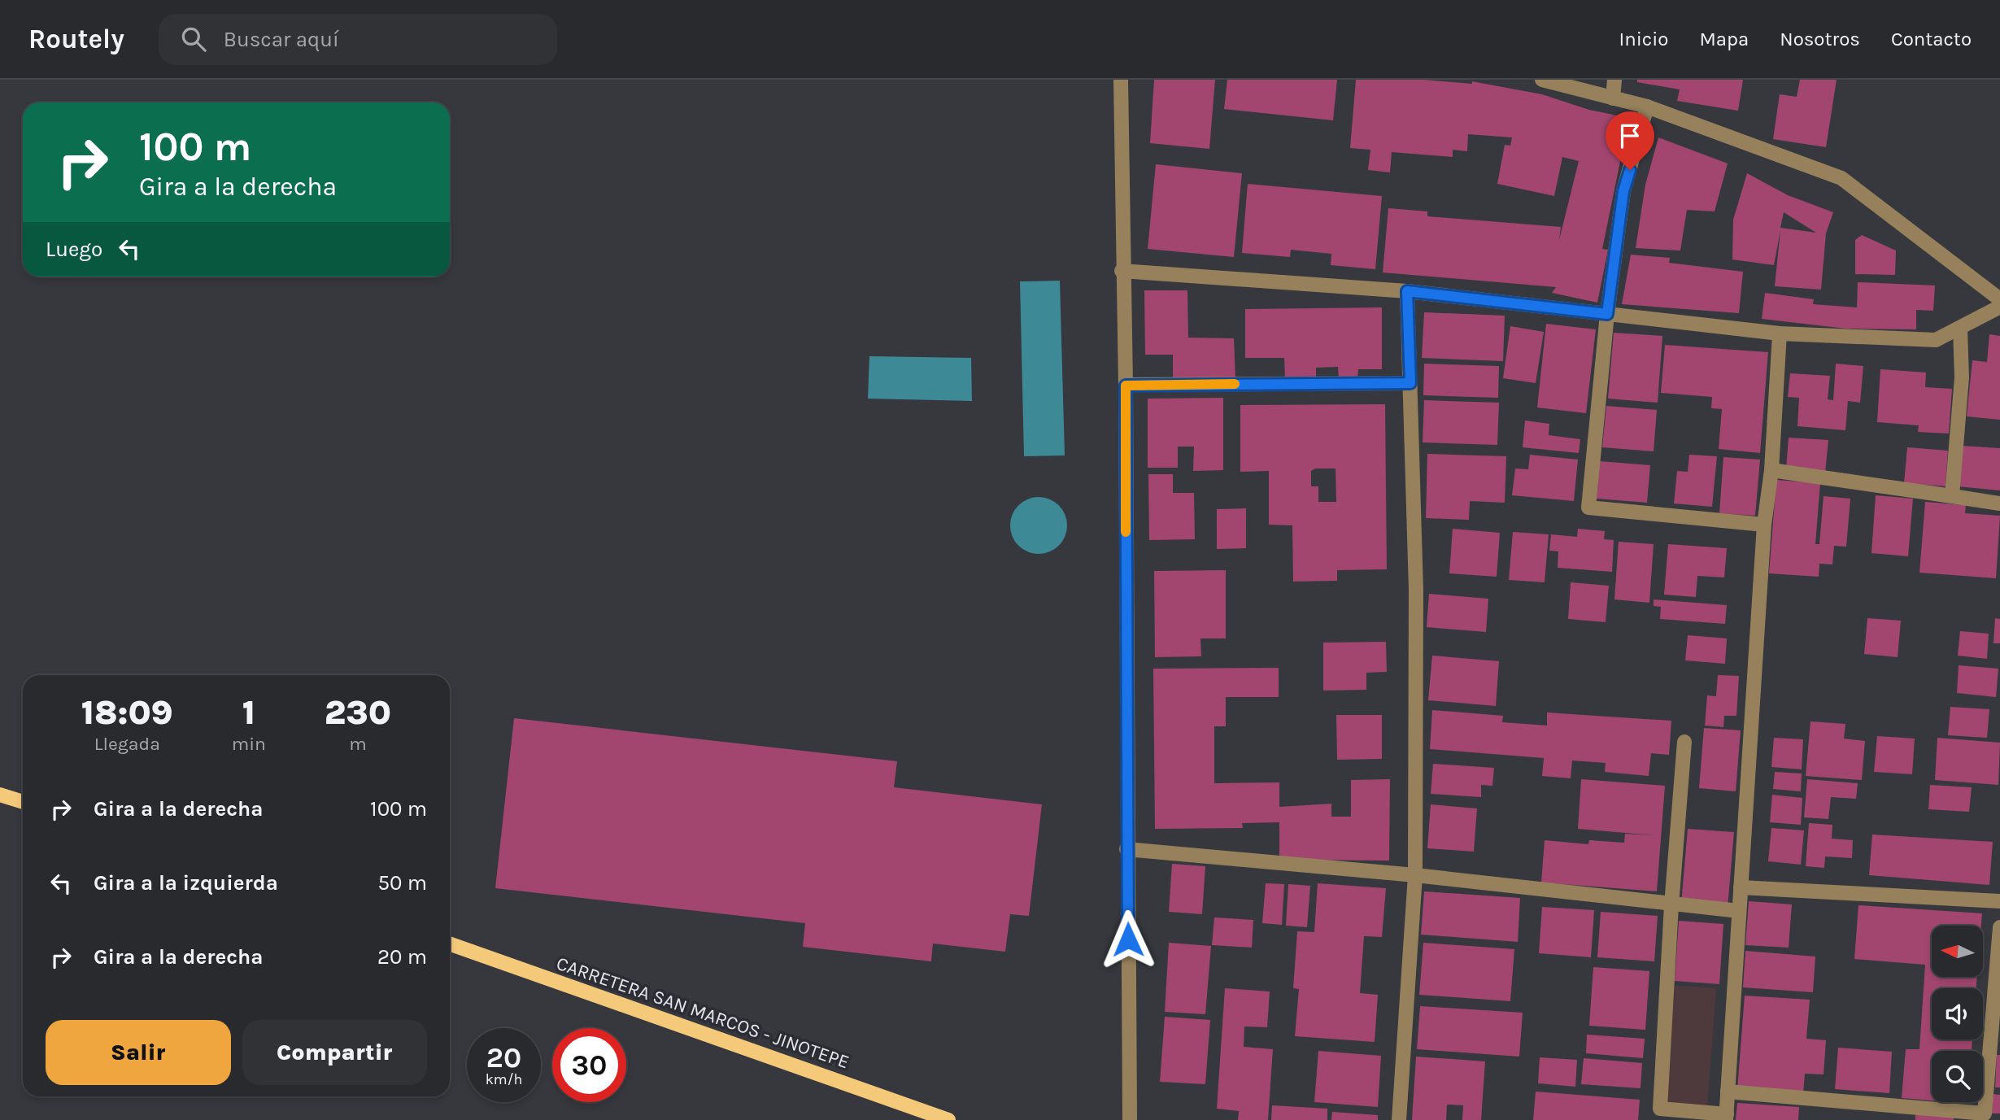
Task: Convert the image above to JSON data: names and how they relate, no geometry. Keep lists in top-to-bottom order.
{
  "streets": {
    "main road": ["CARRETERA SAN MARCOS - JINOTEPE"]
  },
  "north": "left",
  "page": {
    "header": "Routely",
    "search": "Buscar aquí",
    "nav": [
      "Inicio",
      "Mapa",
      "Nosotros",
      "Contacto"
    ],
    "turn": ["100 m", "Gira a la derecha"],
    "then": "Luego",
    "eta": [
      "18:09",
      "Llegada",
      "1",
      "min",
      "230",
      "m"
    ],
    "list": [
      {
        "name": "Gira a la derecha",
        "value": "100 m"
      },
      {
        "name": "Gira a la izquierda",
        "value": "50 m"
      },
      {
        "name": "Gira a la derecha",
        "value": "20 m"
      }
    ],
    "buttons": ["Salir", "Compartir"],
    "speed": "20 km/h",
    "limit": "30"
  }
}
